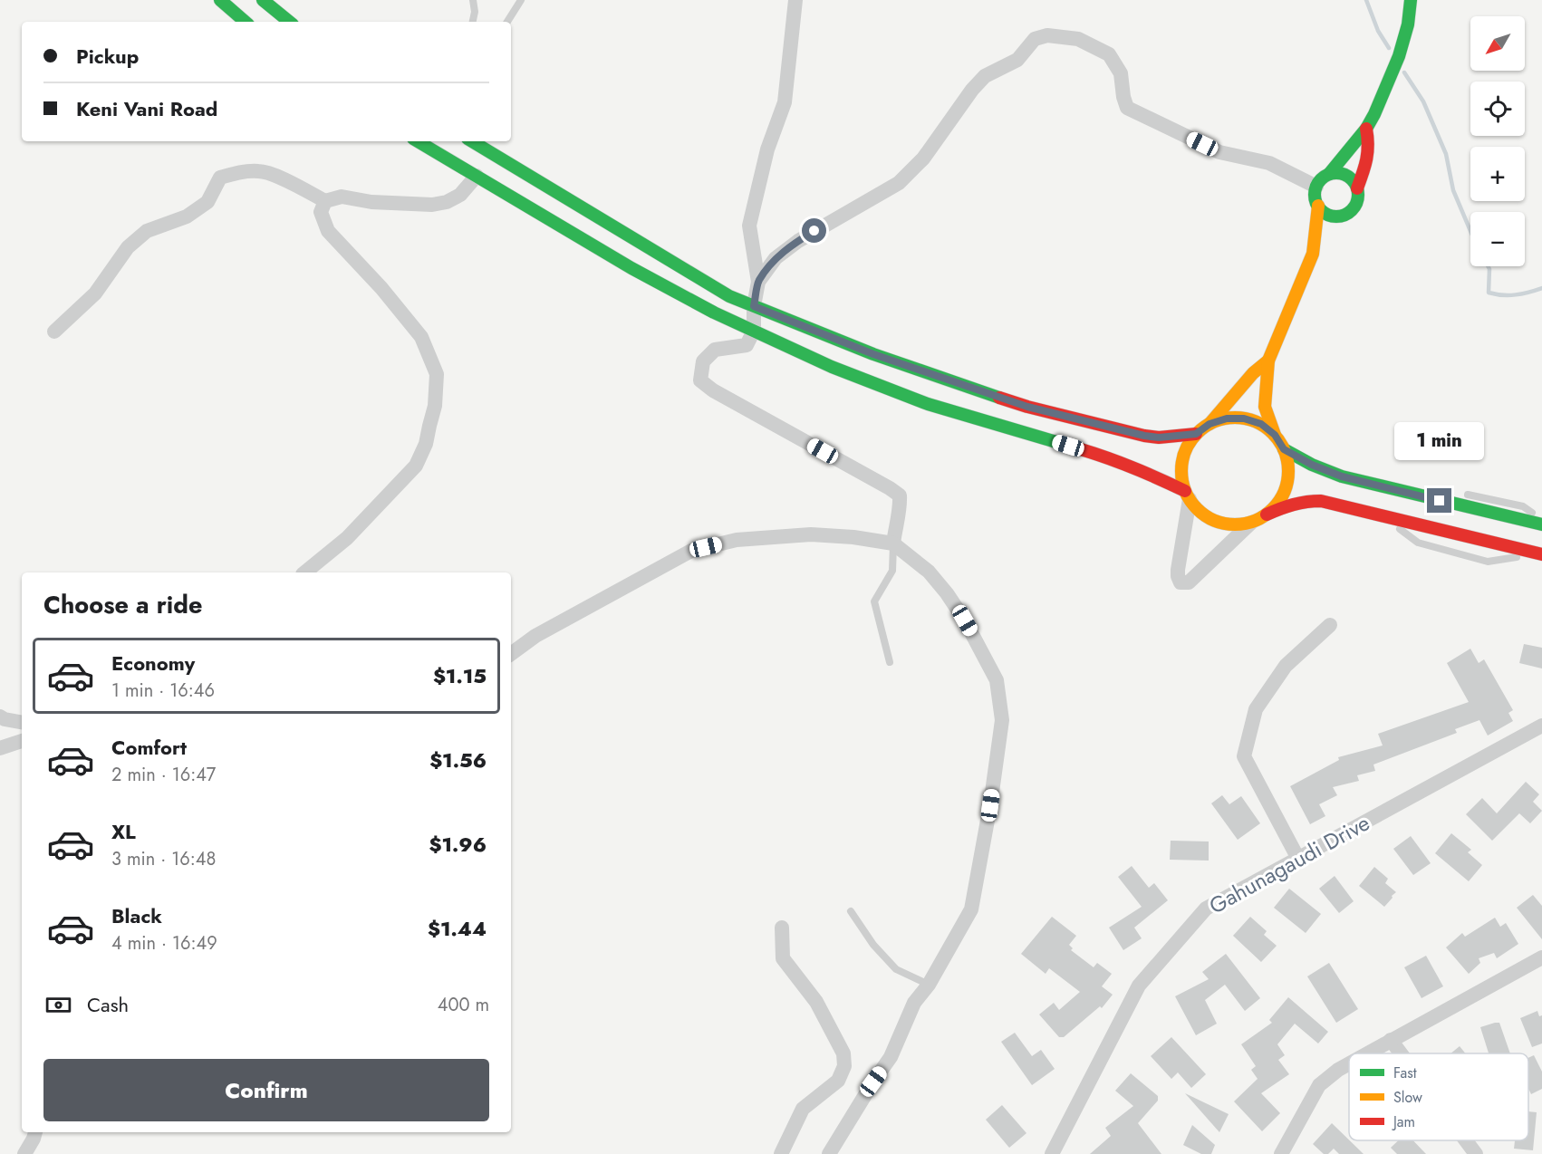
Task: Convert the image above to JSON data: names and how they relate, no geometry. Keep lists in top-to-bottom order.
{
  "streets": {
    "street": ["Gahunagaudi Drive"]
  },
  "legend": ["Fast", "Slow", "Jam"],
  "north": "bottom left",
  "page": {
    "map_buttons": ["+", "−"],
    "banner": ["Pickup", "Keni Vani Road"],
    "bubble": "1 min",
    "heading": "Choose a ride",
    "list": [
      {
        "name": "Economy",
        "note": "1 min · 16:46",
        "value": "$1.15"
      },
      {
        "name": "Comfort",
        "note": "2 min · 16:47",
        "value": "$1.56"
      },
      {
        "name": "XL",
        "note": "3 min · 16:48",
        "value": "$1.96"
      },
      {
        "name": "Black",
        "note": "4 min · 16:49",
        "value": "$1.44"
      }
    ],
    "pay": ["Cash", "400 m"],
    "buttons": "Confirm"
  }
}
